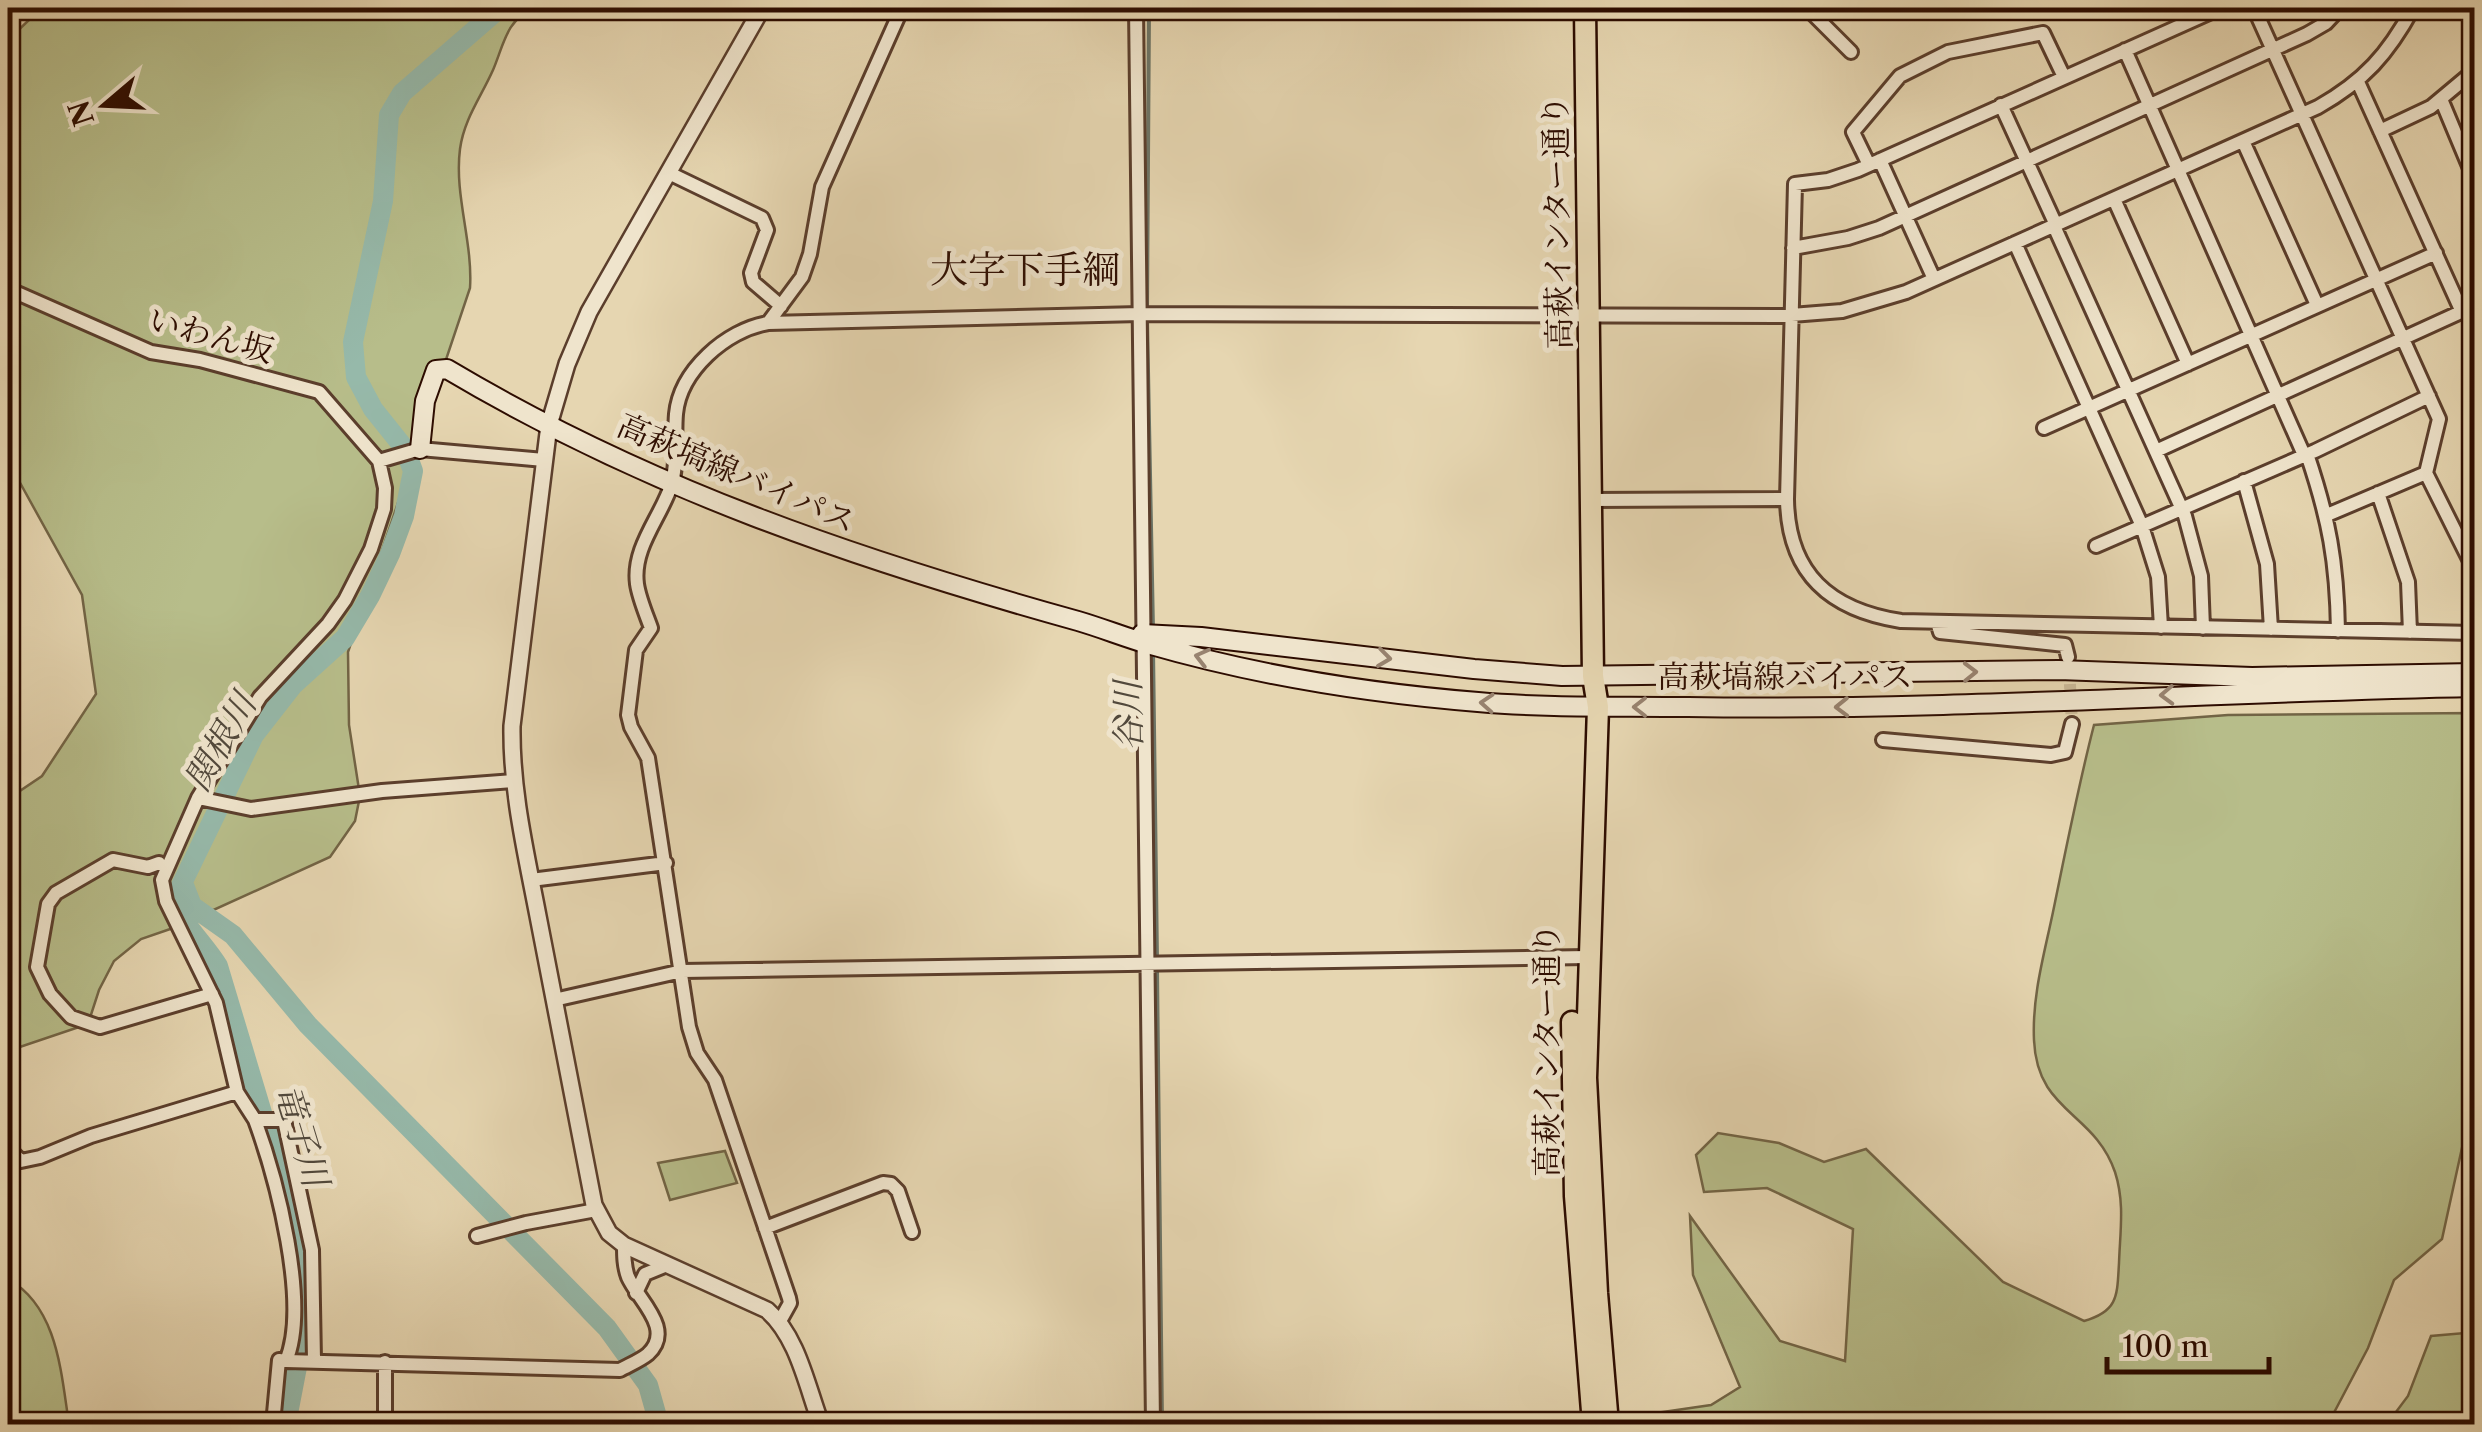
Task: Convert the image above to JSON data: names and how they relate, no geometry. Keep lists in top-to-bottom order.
{
  "streets": {
    "main road": ["高萩インター通り", "高萩塙線バイパス"],
    "street": ["いわん坂"]
  },
  "crossings": [
    ["高萩インター通り", "高萩塙線バイパス"]
  ],
  "districts": ["大字下手綱"],
  "water": ["谷川", "関根川", "竜子川"],
  "scale_bar": "100 m",
  "north": "left"
}
